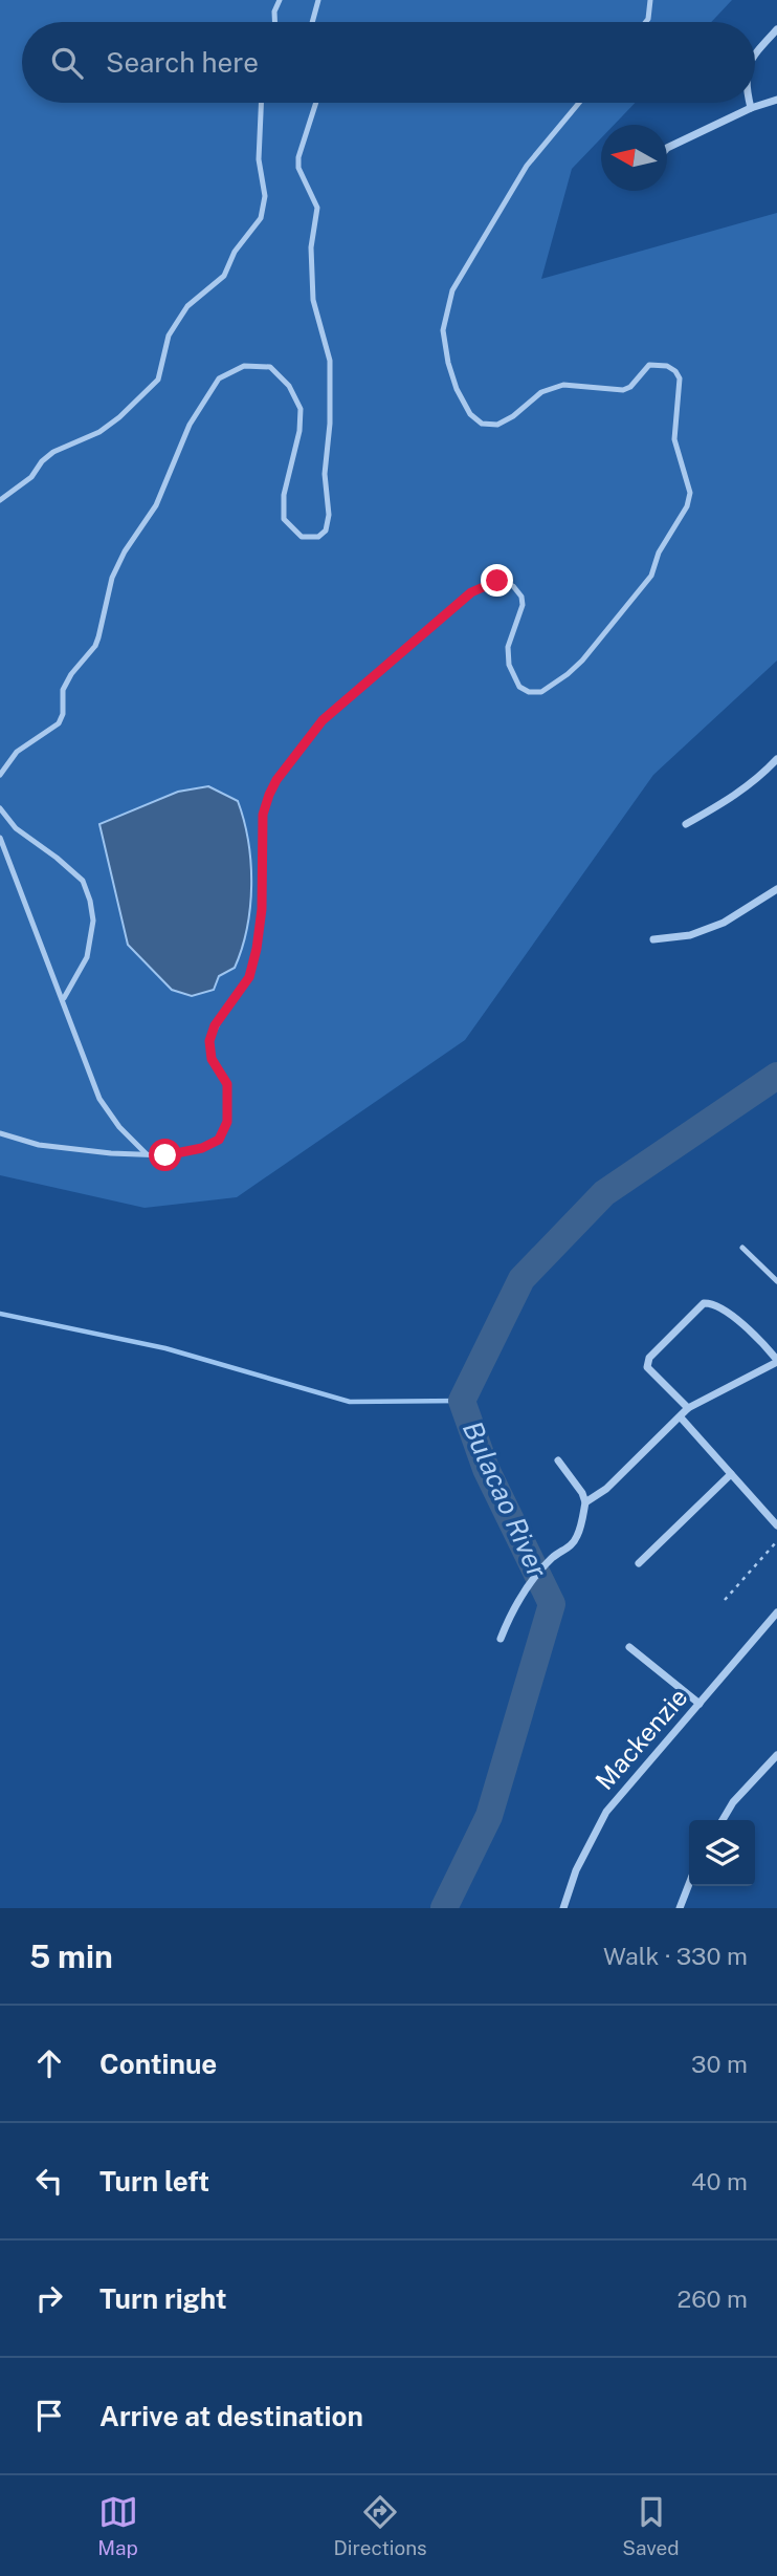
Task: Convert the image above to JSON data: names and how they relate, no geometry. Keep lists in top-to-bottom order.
{
  "streets": {
    "street": ["Mackenzie"]
  },
  "water": ["Bulacao River"],
  "north": "left",
  "page": {
    "search": "Search here",
    "heading": ["5 min", "Walk · 330 m"],
    "list": [
      ["Continue", "30 m"],
      ["Turn left", "40 m"],
      ["Turn right", "260 m"],
      "Arrive at destination"
    ],
    "nav": ["Map", "Directions", "Saved"]
  }
}
